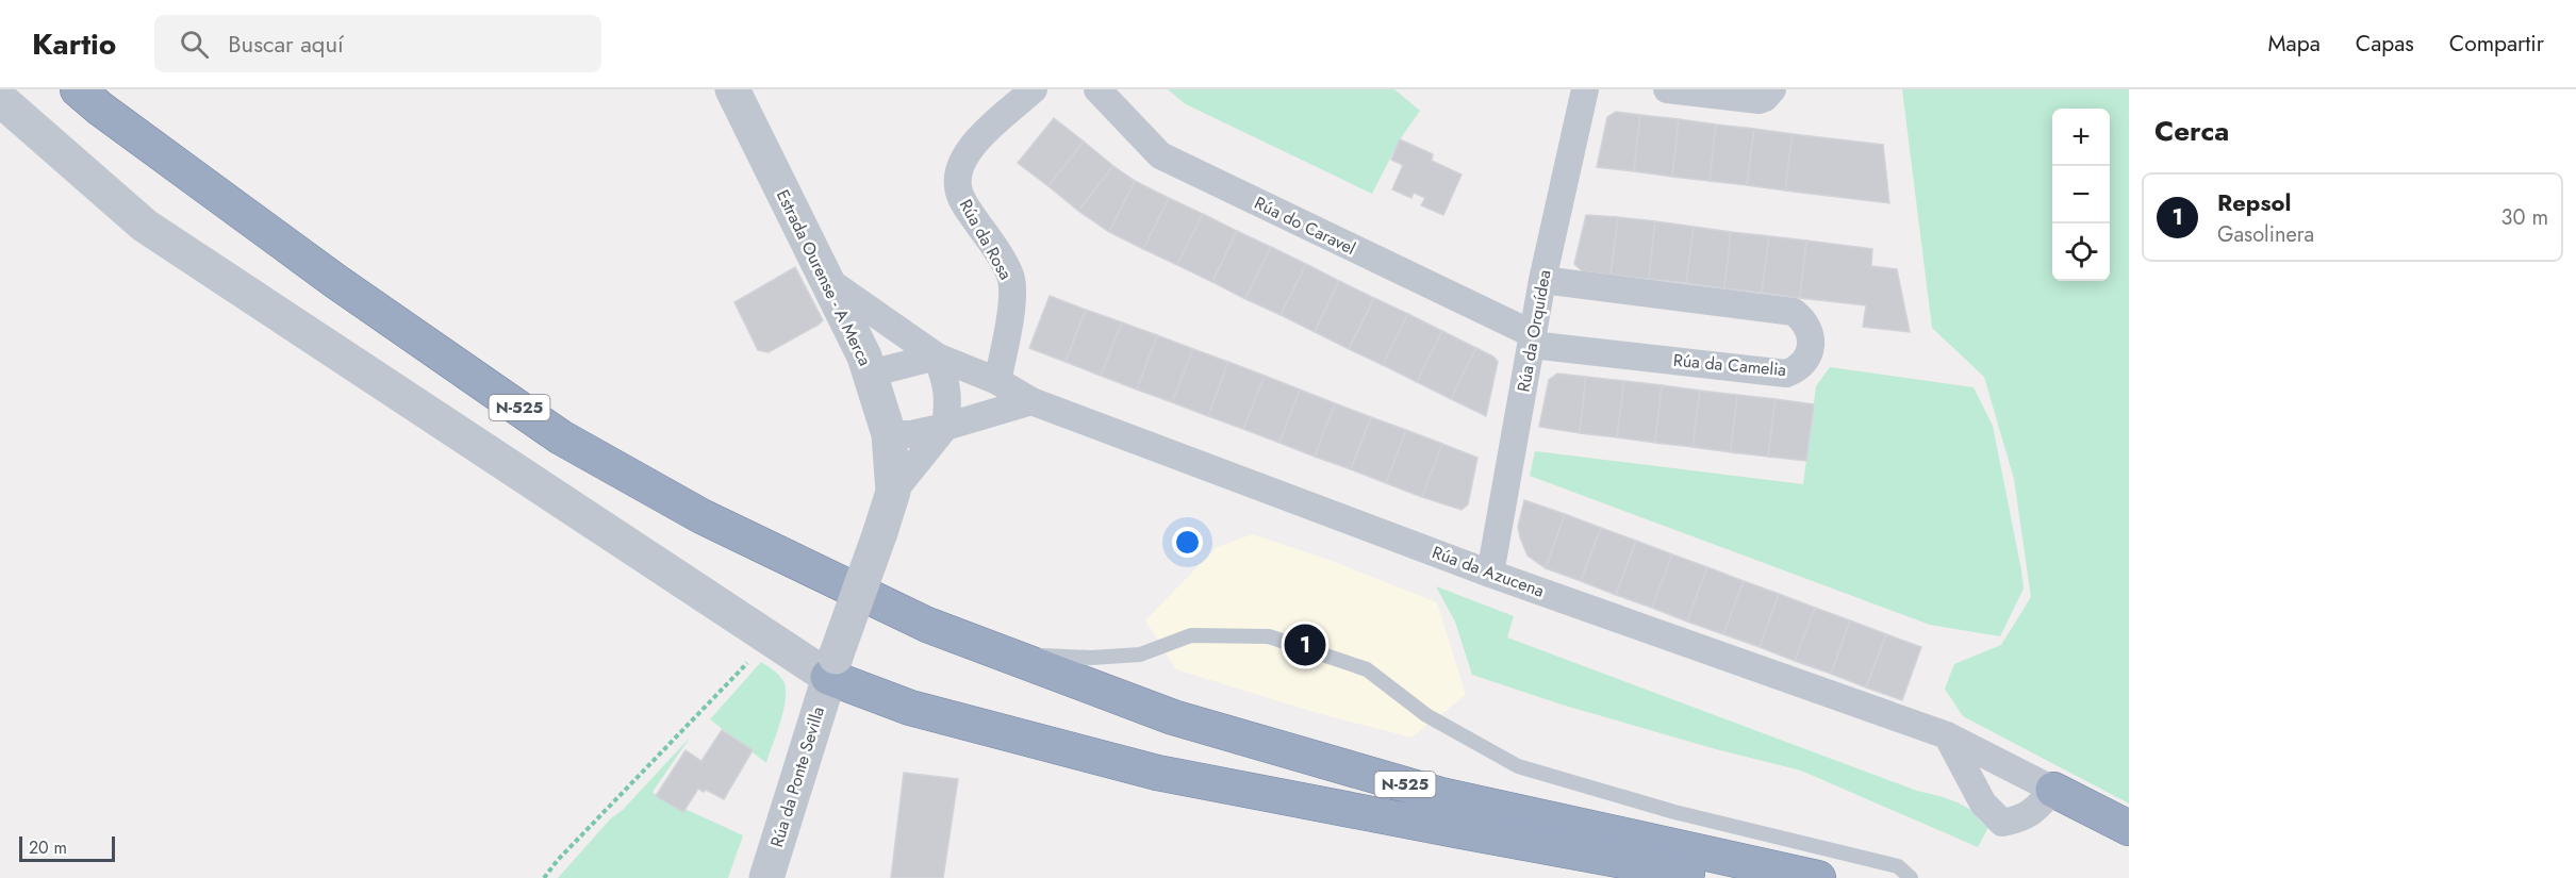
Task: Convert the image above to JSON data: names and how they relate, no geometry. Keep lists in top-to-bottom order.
{
  "streets": {
    "highway": ["N-525"],
    "street": [
      "Rúa do Caravel",
      "Rúa da Rosa",
      "Estrada Ourense - A Merca",
      "Rúa da Orquídea",
      "Rúa da Camelia",
      "Rúa da Azucena",
      "Rúa da Ponte Sevilla"
    ]
  },
  "crossings": [
    ["Rúa do Caravel", "Rúa da Orquídea"],
    ["Rúa do Caravel", "Rúa da Camelia"],
    ["Rúa da Rosa", "Rúa da Azucena"],
    ["Estrada Ourense - A Merca", "N-525"],
    ["Estrada Ourense - A Merca", "Rúa da Azucena"],
    ["Estrada Ourense - A Merca", "Rúa da Ponte Sevilla"],
    ["Rúa da Orquídea", "Rúa da Camelia"],
    ["Rúa da Orquídea", "Rúa da Azucena"],
    ["N-525", "Rúa da Ponte Sevilla"]
  ],
  "scale_bar": "20 m",
  "page": {
    "header": "Kartio",
    "search": "Buscar aquí",
    "nav": ["Mapa", "Capas", "Compartir"],
    "heading": "Cerca",
    "map_buttons": ["+", "−"],
    "list": [
      {
        "mark": "1",
        "name": "Repsol",
        "note": "Gasolinera",
        "value": "30 m"
      }
    ],
    "pins": "1",
    "scale": "20 m"
  }
}
